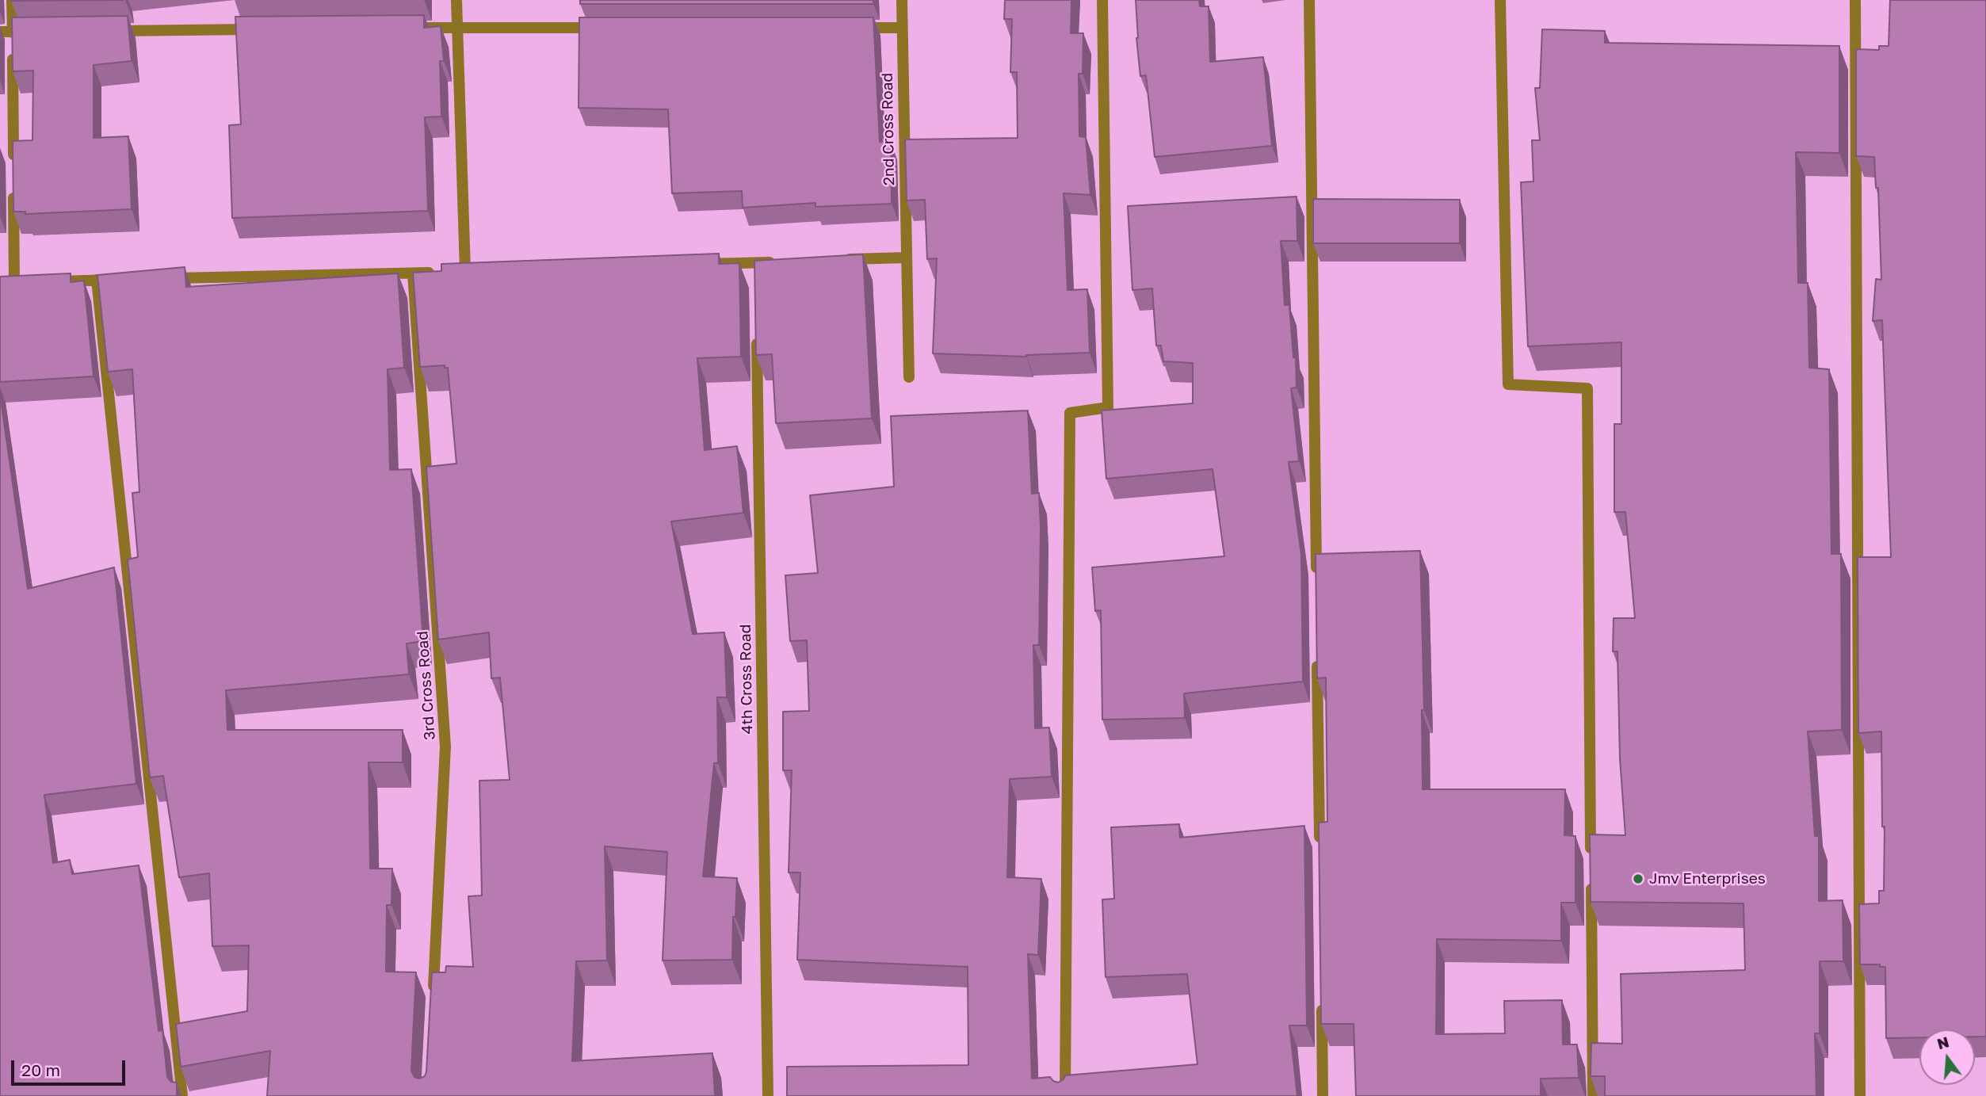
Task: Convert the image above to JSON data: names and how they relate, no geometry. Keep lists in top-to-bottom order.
{
  "streets": {
    "street": ["2nd Cross Road", "4th Cross Road", "3rd Cross Road"]
  },
  "places": ["Jmv Enterprises"],
  "scale_bar": "20 m",
  "north": "top"
}
